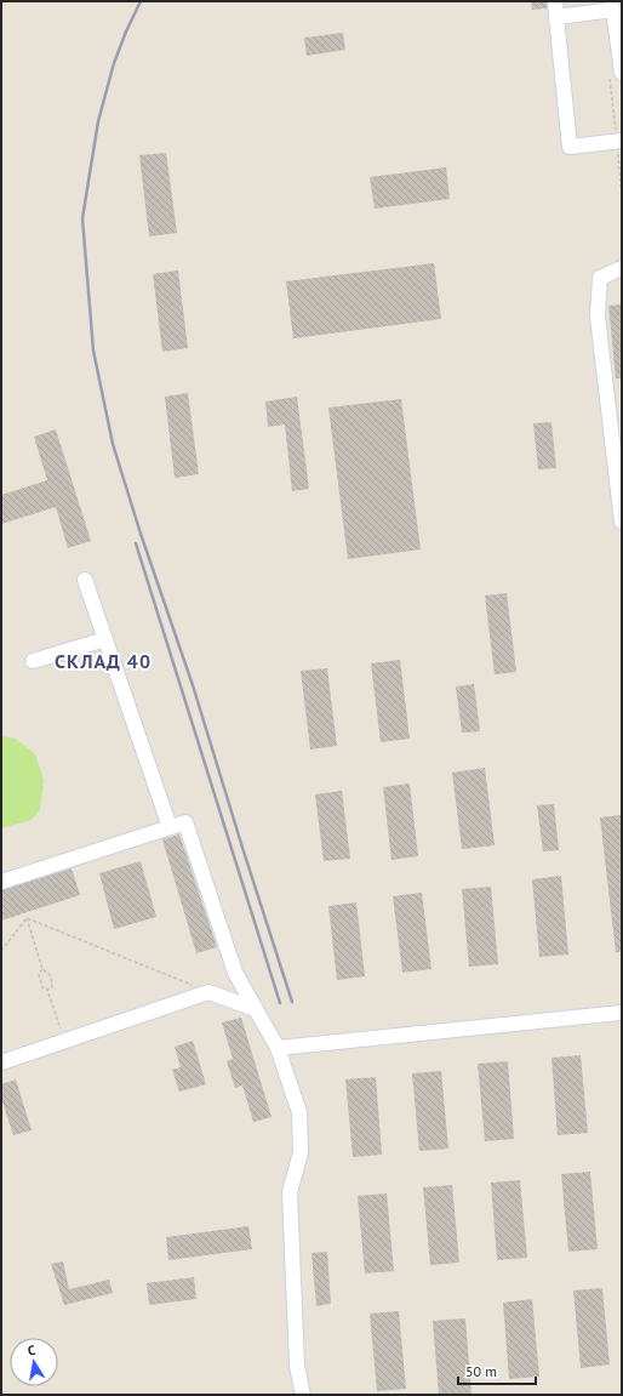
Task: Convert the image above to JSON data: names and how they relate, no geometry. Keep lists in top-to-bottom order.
{
  "districts": ["СКЛАД 40"],
  "scale_bar": "50 m",
  "north": "top"
}
